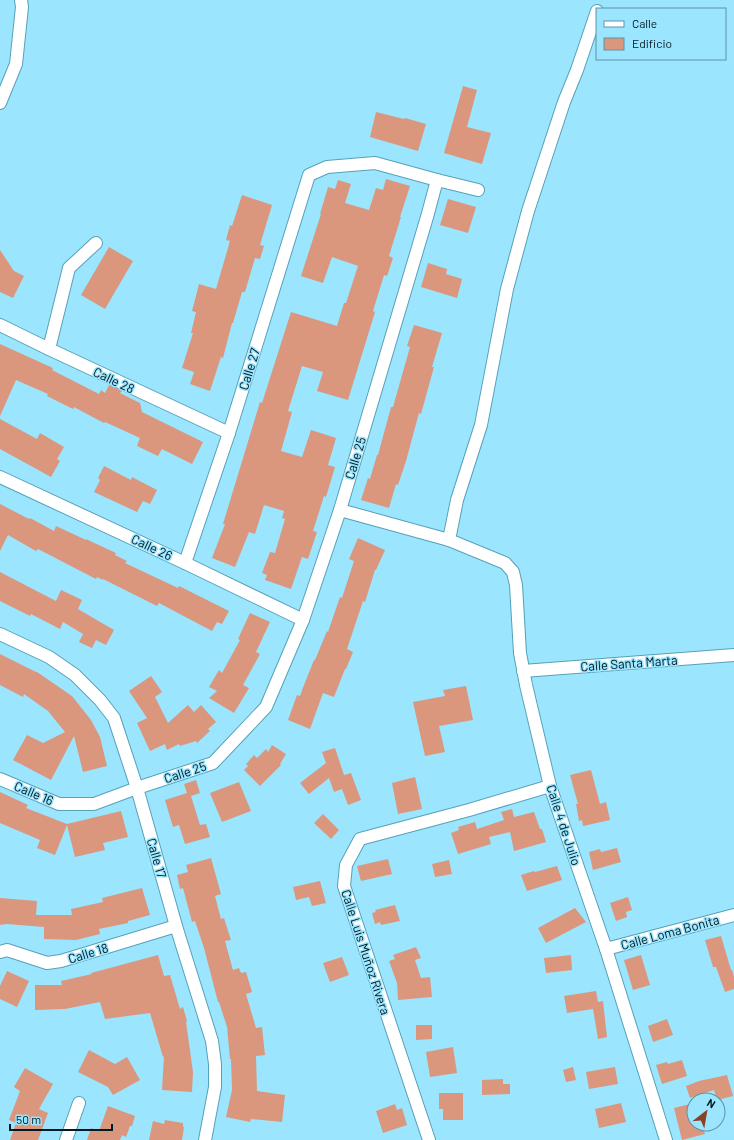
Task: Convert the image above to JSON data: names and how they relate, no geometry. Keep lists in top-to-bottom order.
{
  "streets": {
    "street": [
      "Calle 27",
      "Calle 28",
      "Calle 25",
      "Calle 26",
      "Calle Santa Marta",
      "Calle 16",
      "Calle 4 de Julio",
      "Calle 17",
      "Calle Loma Bonita",
      "Calle Luis Muñoz Rivera",
      "Calle 18"
    ]
  },
  "crossings": [
    ["Calle 27", "Calle 28"],
    ["Calle 27", "Calle 25"],
    ["Calle 27", "Calle 26"],
    ["Calle 25", "Calle 26"],
    ["Calle 25", "Calle 16"],
    ["Calle 25", "Calle 17"],
    ["Calle Santa Marta", "Calle 4 de Julio"],
    ["Calle 16", "Calle 17"],
    ["Calle 4 de Julio", "Calle Loma Bonita"],
    ["Calle 4 de Julio", "Calle Luis Muñoz Rivera"],
    ["Calle 17", "Calle 18"]
  ],
  "legend": ["Calle", "Edificio"],
  "scale_bar": "50 m",
  "north": "top right"
}
